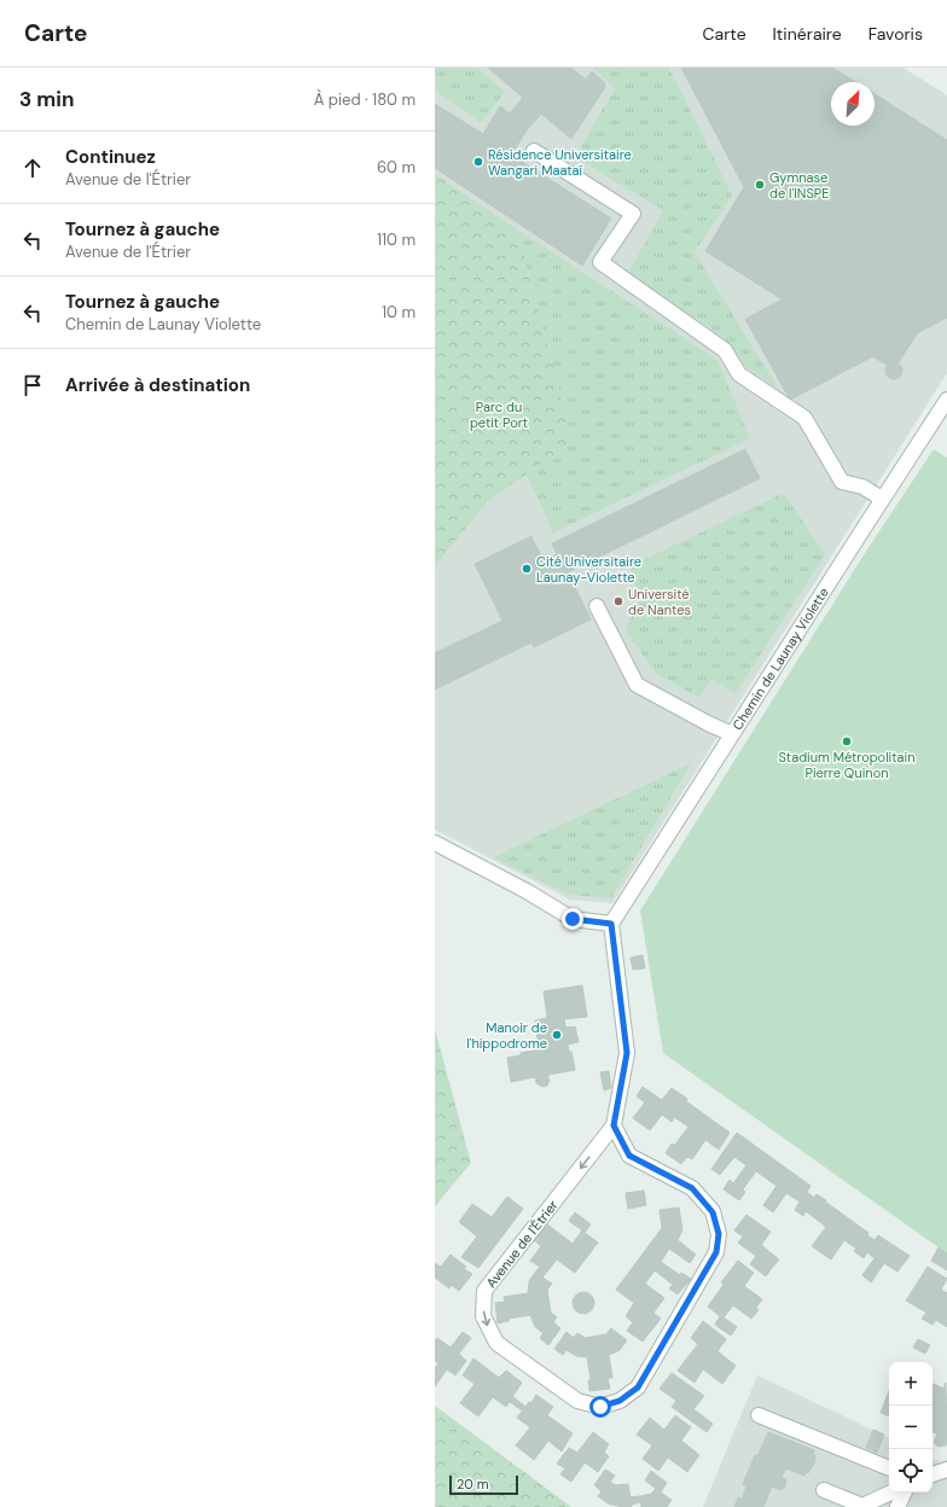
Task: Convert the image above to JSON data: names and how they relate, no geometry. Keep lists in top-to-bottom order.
{
  "streets": {
    "street": ["Chemin de Launay Violette", "Avenue de l'Étrier"]
  },
  "crossings": [
    ["Chemin de Launay Violette", "Avenue de l'Étrier"]
  ],
  "parks": ["Parc du petit Port"],
  "places": [
    "Résidence Universitaire Wangari Maataï",
    "Gymnase de l'INSPE",
    "Cité Universitaire Launay-Violette",
    "Université de Nantes",
    "Stadium Métropolitain Pierre Quinon",
    "Manoir de l'hippodrome"
  ],
  "scale_bar": "20 m",
  "north": "top right",
  "page": {
    "header": "Carte",
    "nav": ["Carte", "Itinéraire", "Favoris"],
    "heading": ["3 min", "À pied · 180 m"],
    "list": [
      ["Continuez", "Avenue de l'Étrier", "60 m"],
      ["Tournez à gauche", "Avenue de l'Étrier", "110 m"],
      ["Tournez à gauche", "Chemin de Launay Violette", "10 m"],
      "Arrivée à destination"
    ],
    "map_buttons": ["+", "−"],
    "scale": "20 m"
  }
}
